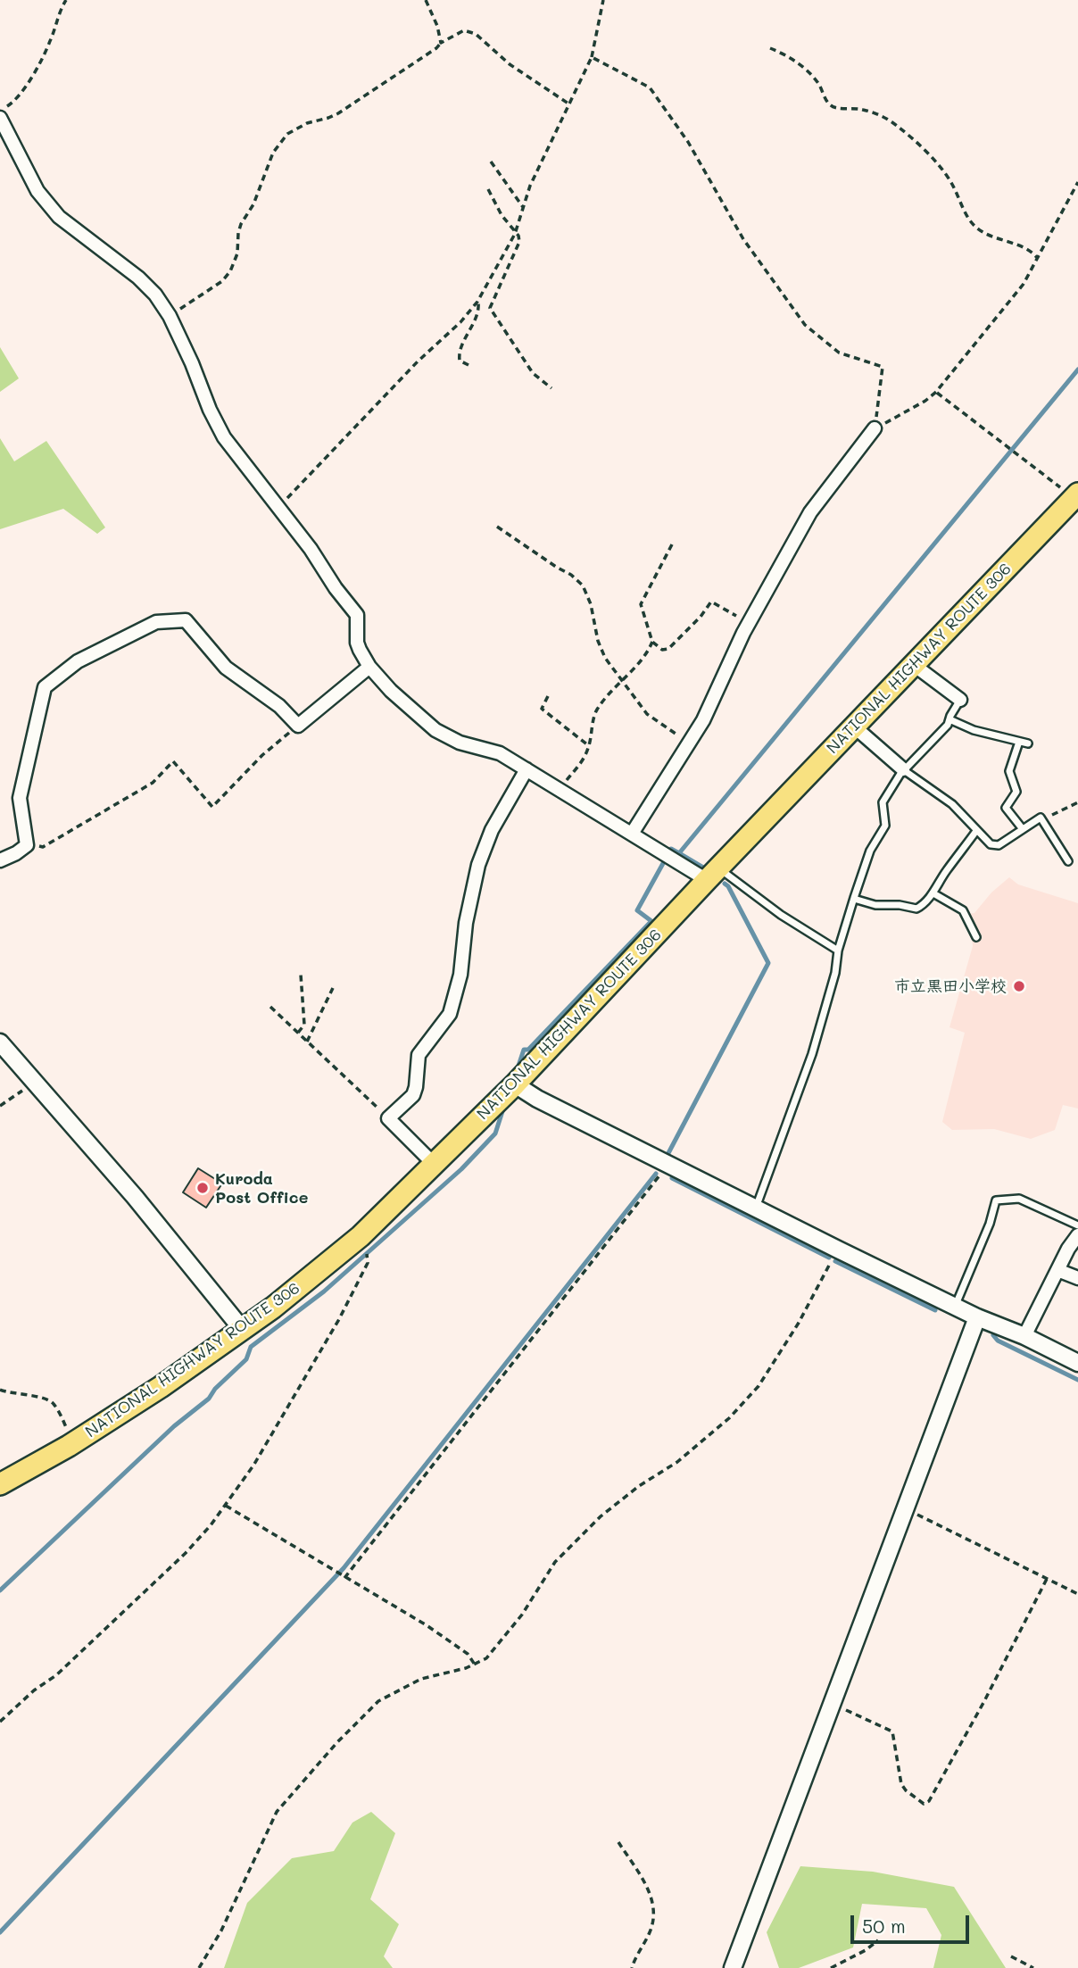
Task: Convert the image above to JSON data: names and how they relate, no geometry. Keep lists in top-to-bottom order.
{
  "streets": {
    "highway": ["NATIONAL HIGHWAY ROUTE 306"]
  },
  "places": ["市立黒田小学校", "Kuroda Post Office"],
  "scale_bar": "50 m"
}
